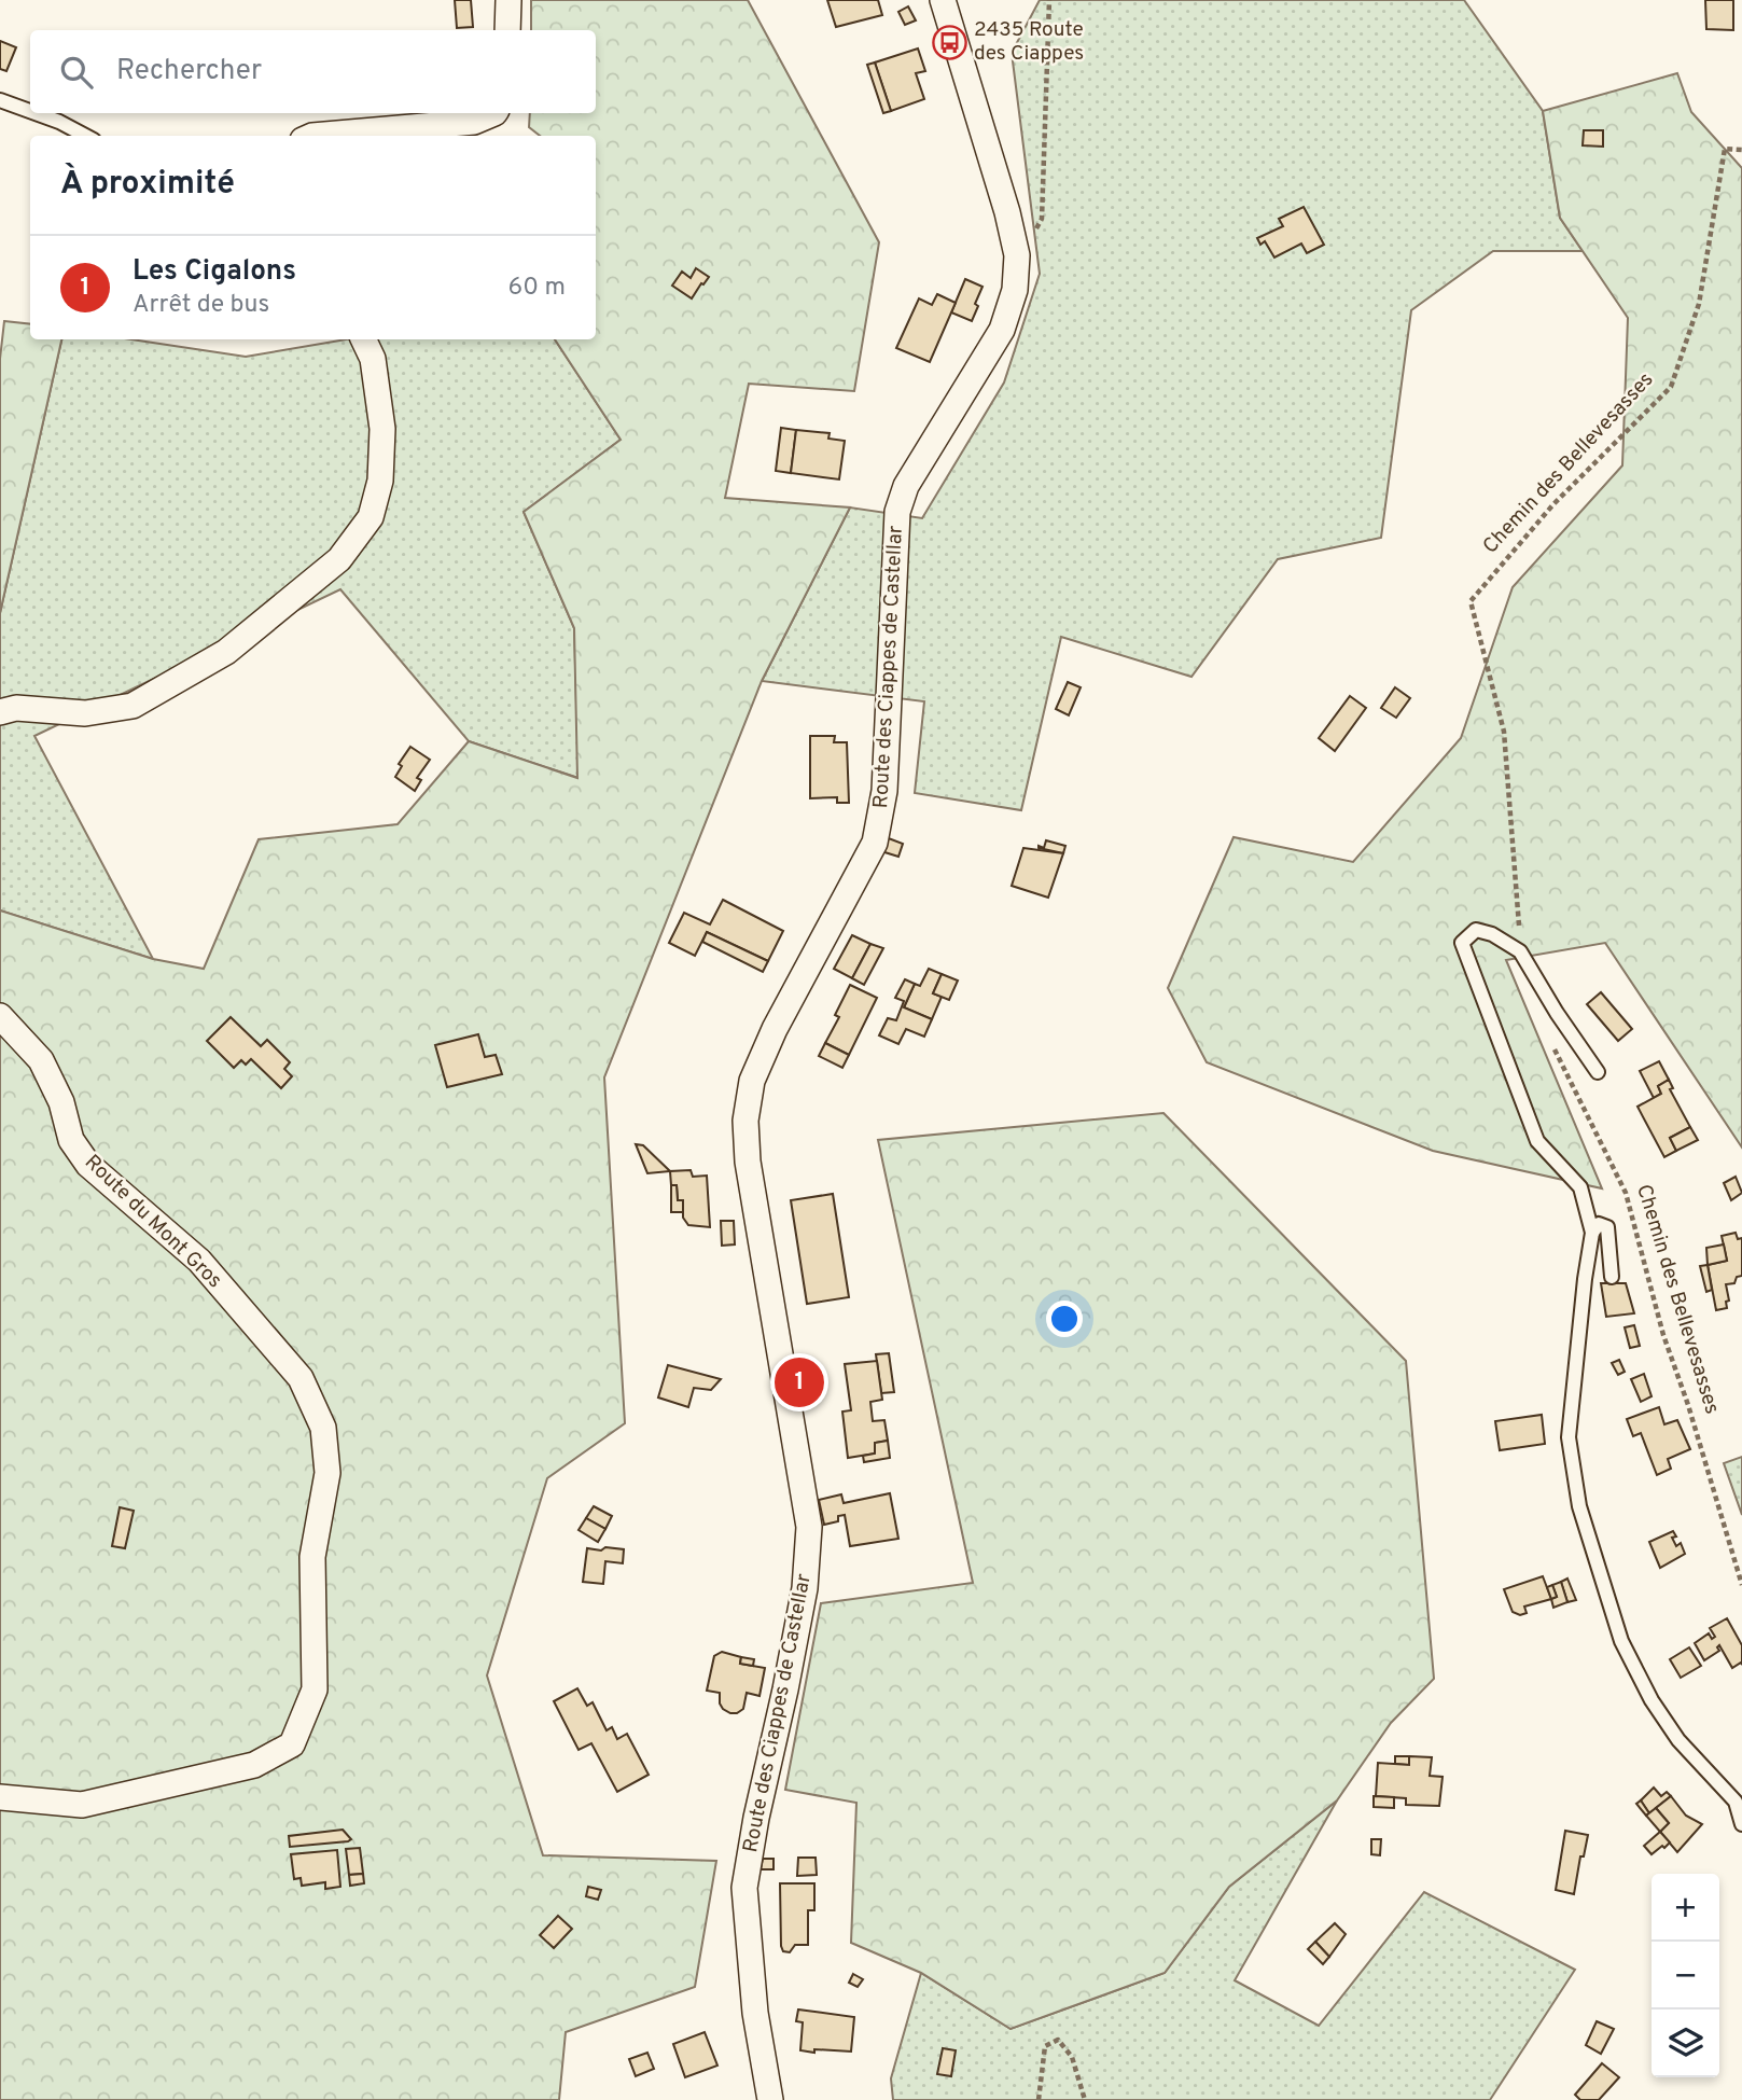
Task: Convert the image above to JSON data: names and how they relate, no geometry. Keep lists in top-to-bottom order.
{
  "streets": {
    "street": ["Route des Ciappes de Castellar", "Route du Mont Gros"],
    "path": ["Chemin des Bellevesasses"]
  },
  "places": {
    "bus stop": ["2435 Route des Ciappes"]
  },
  "page": {
    "search": "Rechercher",
    "heading": "À proximité",
    "list": [
      {
        "mark": "1",
        "name": "Les Cigalons",
        "note": "Arrêt de bus",
        "value": "60 m"
      }
    ],
    "pins": "1",
    "map_buttons": ["+", "−"]
  }
}
